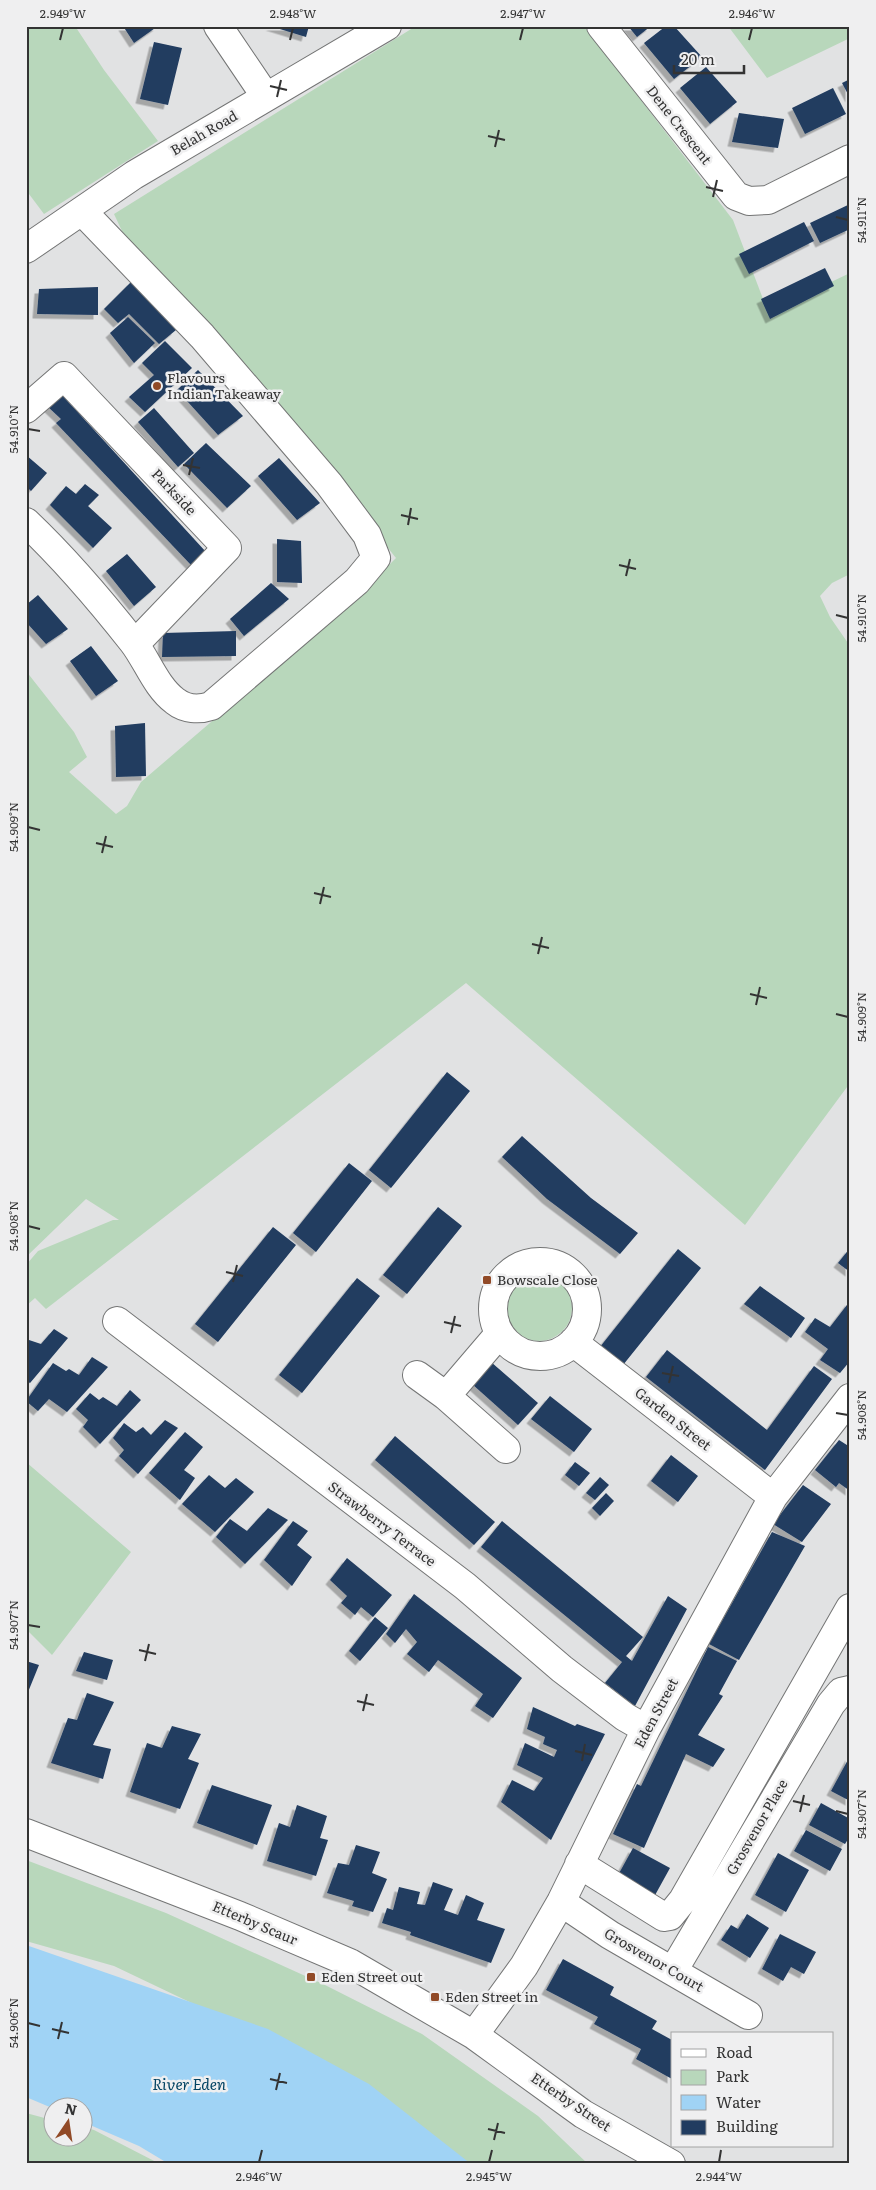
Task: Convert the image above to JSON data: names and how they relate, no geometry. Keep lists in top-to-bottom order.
{
  "streets": {
    "street": [
      "Dene Crescent",
      "Belah Road",
      "Parkside",
      "Garden Street",
      "Strawberry Terrace",
      "Eden Street",
      "Grosvenor Place",
      "Etterby Scaur",
      "Grosvenor Court",
      "Etterby Street"
    ]
  },
  "crossings": [
    ["Garden Street", "Eden Street"],
    ["Strawberry Terrace", "Eden Street"],
    ["Eden Street", "Etterby Scaur"],
    ["Eden Street", "Grosvenor Court"],
    ["Eden Street", "Etterby Street"],
    ["Grosvenor Place", "Grosvenor Court"],
    ["Etterby Scaur", "Etterby Street"]
  ],
  "water": ["River Eden"],
  "places": {
    "other": ["Flavours Indian Takeaway"],
    "transit": ["Bowscale Close", "Eden Street out", "Eden Street in"]
  },
  "legend": [
    "Road",
    "Park",
    "Water",
    "Building"
  ],
  "scale_bar": "20 m",
  "north": "top",
  "coordinates": [
    "2.949°W",
    "2.948°W",
    "2.947°W",
    "2.946°W",
    "54.911°N",
    "54.910°N",
    "54.909°N",
    "54.908°N",
    "54.907°N",
    "54.906°N",
    "2.945°W",
    "2.944°W"
  ]
}
